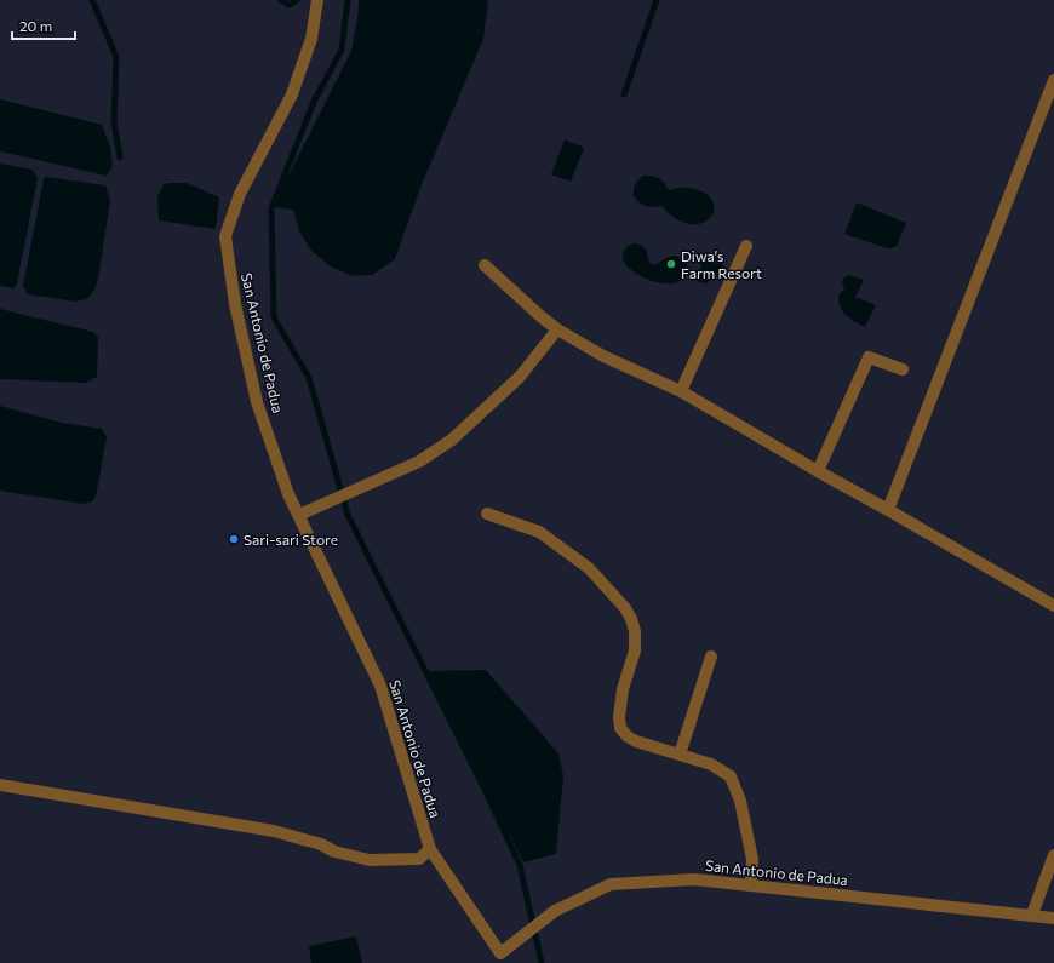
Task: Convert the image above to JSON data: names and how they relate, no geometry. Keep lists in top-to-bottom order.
{
  "streets": {
    "street": ["San Antonio de Padua"]
  },
  "places": ["Diwa's Farm Resort", "Sari-sari Store"],
  "scale_bar": "20 m"
}
